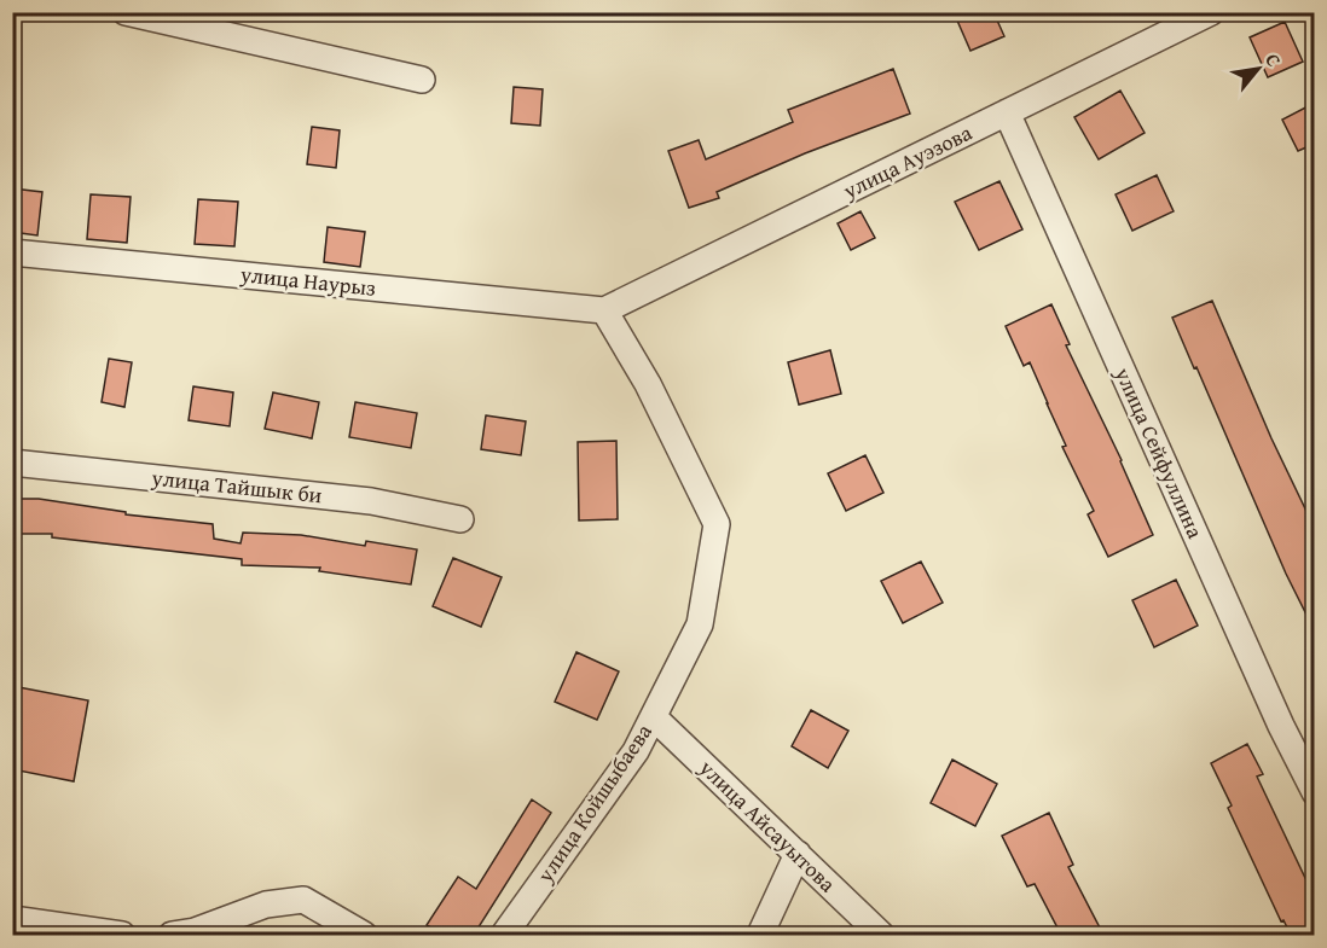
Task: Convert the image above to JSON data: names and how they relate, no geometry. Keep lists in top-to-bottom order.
{
  "streets": {
    "street": [
      "улица Ауэзова",
      "улица Наурыз",
      "улица Сейфуллина",
      "улица Тайшык би",
      "улица Койшыбаева",
      "улица Айсауытова"
    ]
  },
  "crossings": [
    ["улица Ауэзова", "улица Наурыз"],
    ["улица Ауэзова", "улица Сейфуллина"],
    ["улица Ауэзова", "улица Койшыбаева"],
    ["улица Наурыз", "улица Койшыбаева"],
    ["улица Койшыбаева", "улица Айсауытова"]
  ],
  "north": "top right"
}
